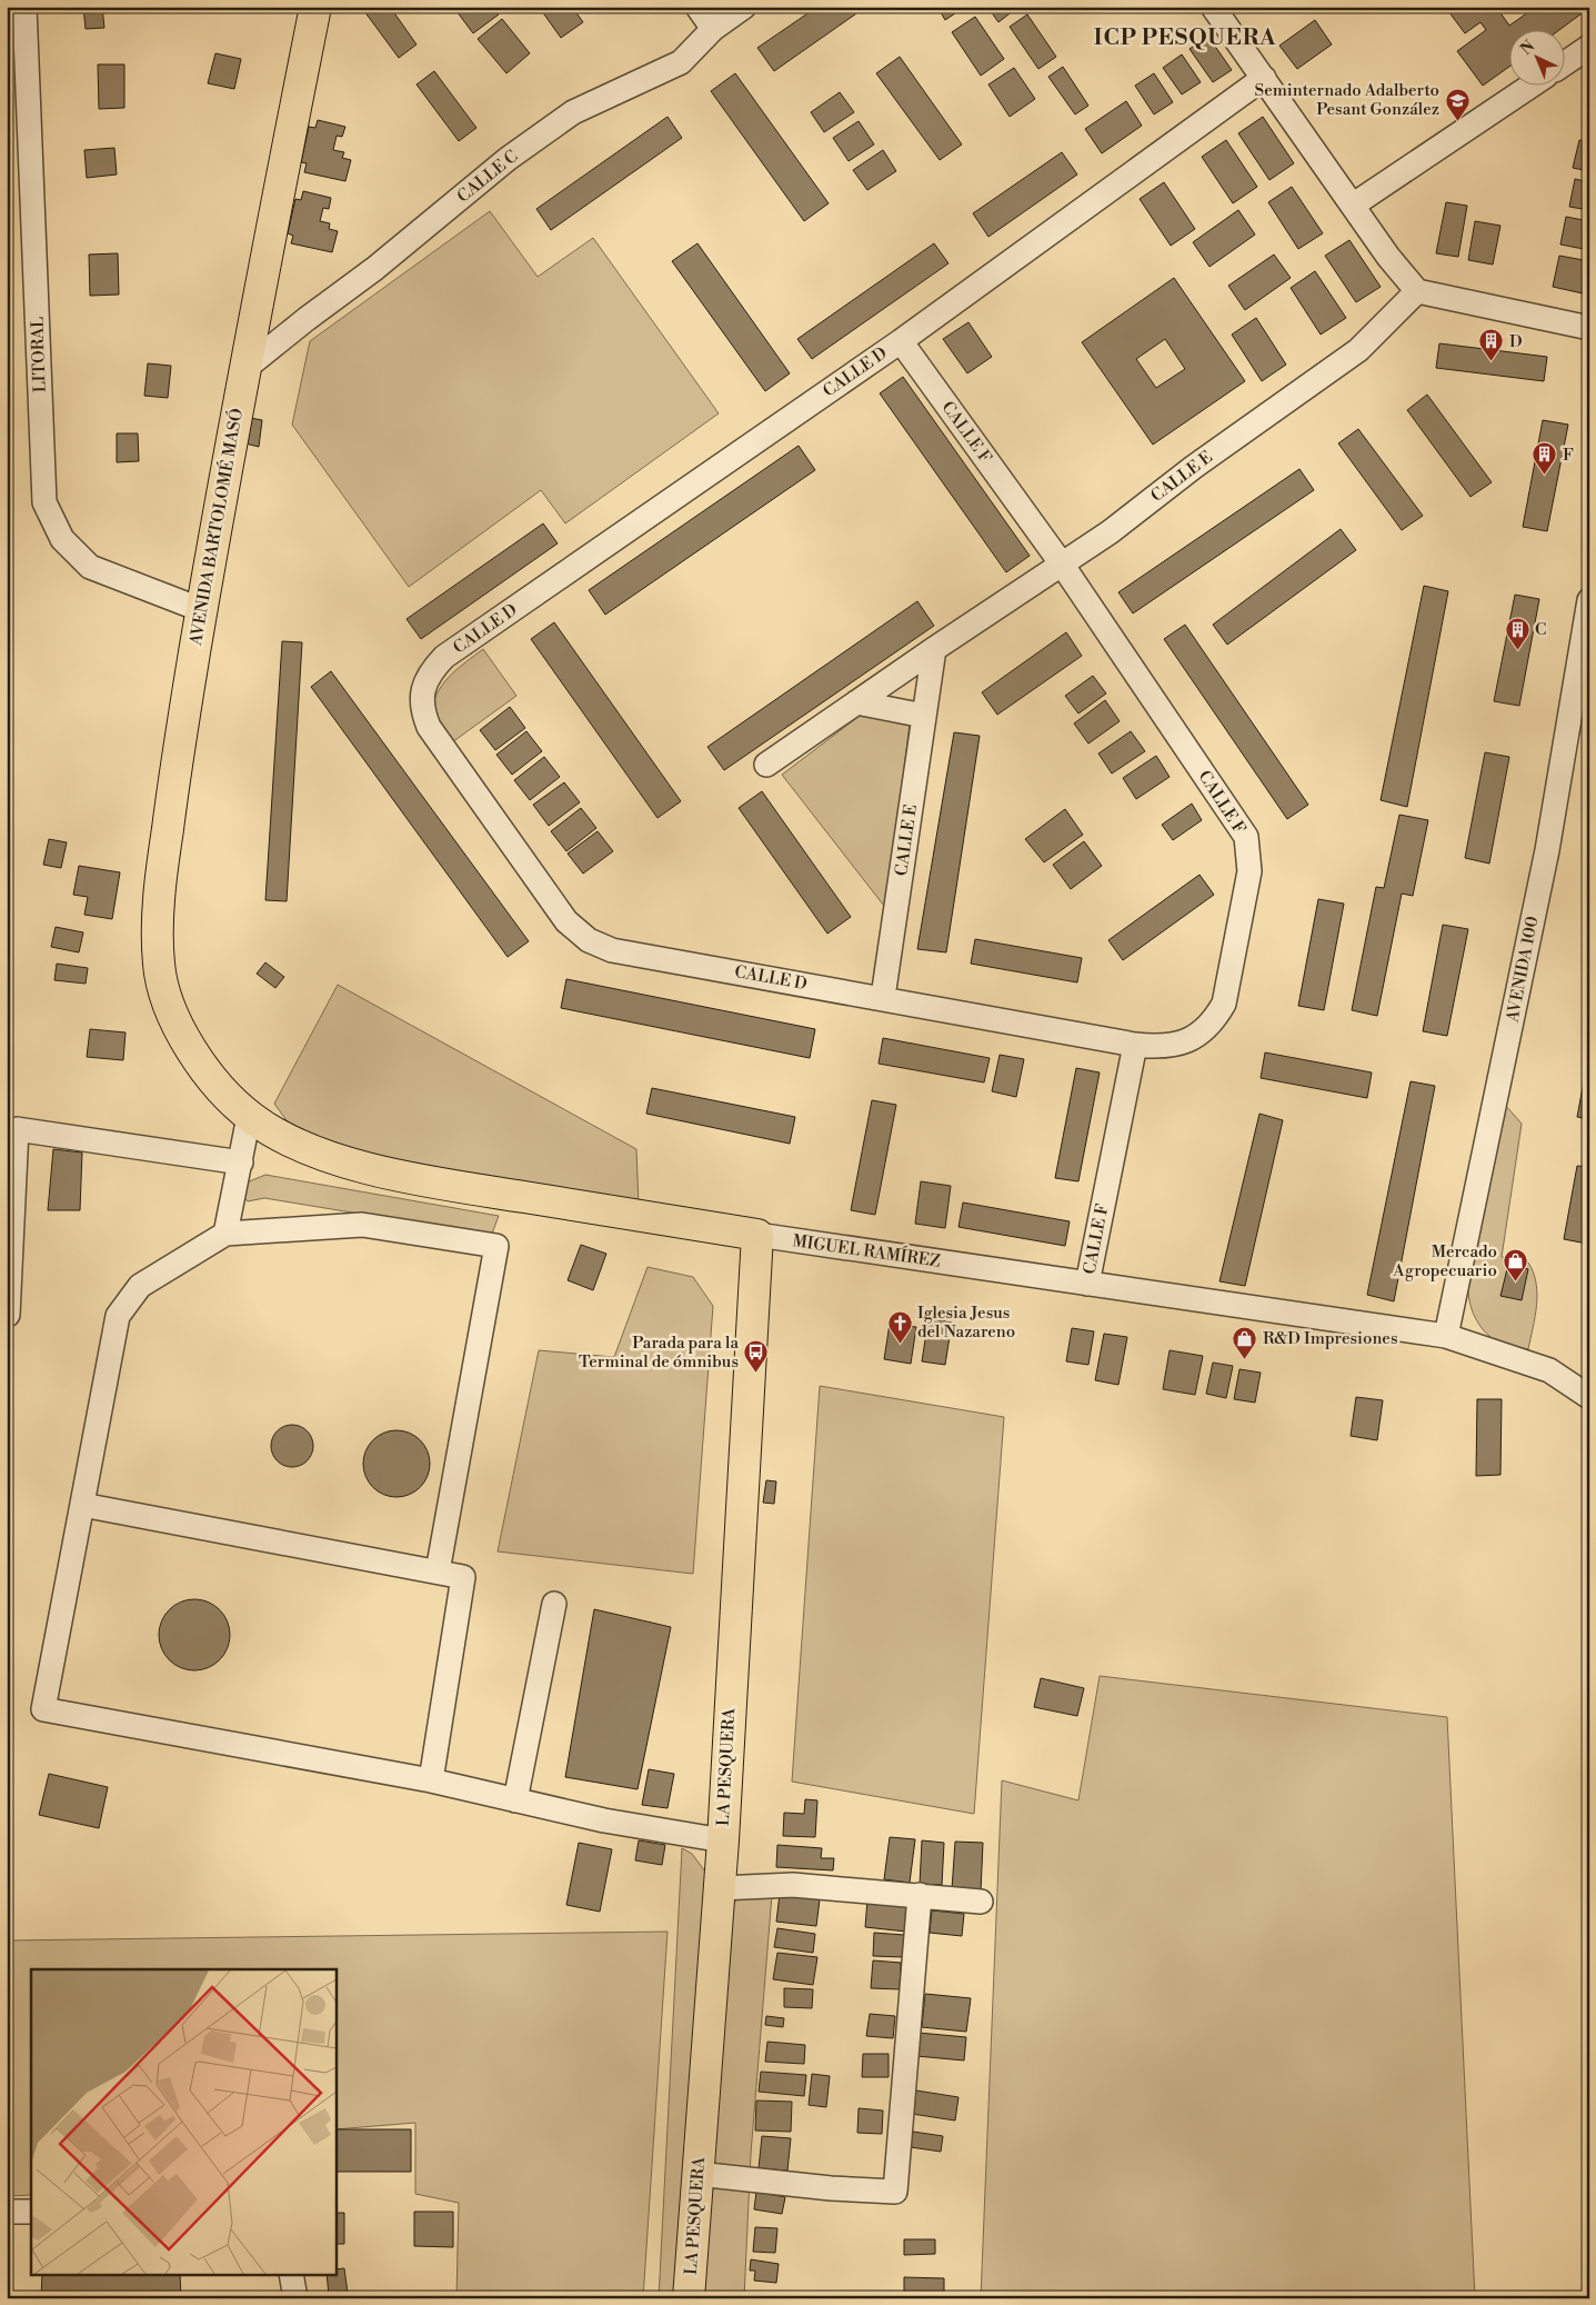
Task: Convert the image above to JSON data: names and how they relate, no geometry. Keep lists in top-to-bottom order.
{
  "streets": {
    "main road": ["AVENIDA BARTOLOMÉ MASÓ", "MIGUEL RAMÍREZ", "LA PESQUERA"],
    "street": [
      "CALLE C",
      "LITORAL",
      "CALLE D",
      "CALLE F",
      "CALLE E",
      "AVENIDA 100"
    ]
  },
  "crossings": [
    ["CALLE C", "AVENIDA BARTOLOMÉ MASÓ"],
    ["LITORAL", "AVENIDA BARTOLOMÉ MASÓ"],
    ["CALLE D", "CALLE F"],
    ["CALLE D", "CALLE E"],
    ["CALLE F", "CALLE E"],
    ["CALLE F", "MIGUEL RAMÍREZ"],
    ["AVENIDA BARTOLOMÉ MASÓ", "MIGUEL RAMÍREZ"],
    ["AVENIDA 100", "MIGUEL RAMÍREZ"],
    ["MIGUEL RAMÍREZ", "LA PESQUERA"]
  ],
  "districts": ["ICP PESQUERA"],
  "places": {
    "school or university": ["Seminternado Adalberto Pesant González"],
    "building": ["D", "F", "C"],
    "shop": ["Mercado Agropecuario", "R&D Impresiones"],
    "church": ["Iglesia Jesus del Nazareno"],
    "bus stop": ["Parada para la Terminal de ómnibus"]
  },
  "north": "top left"
}
